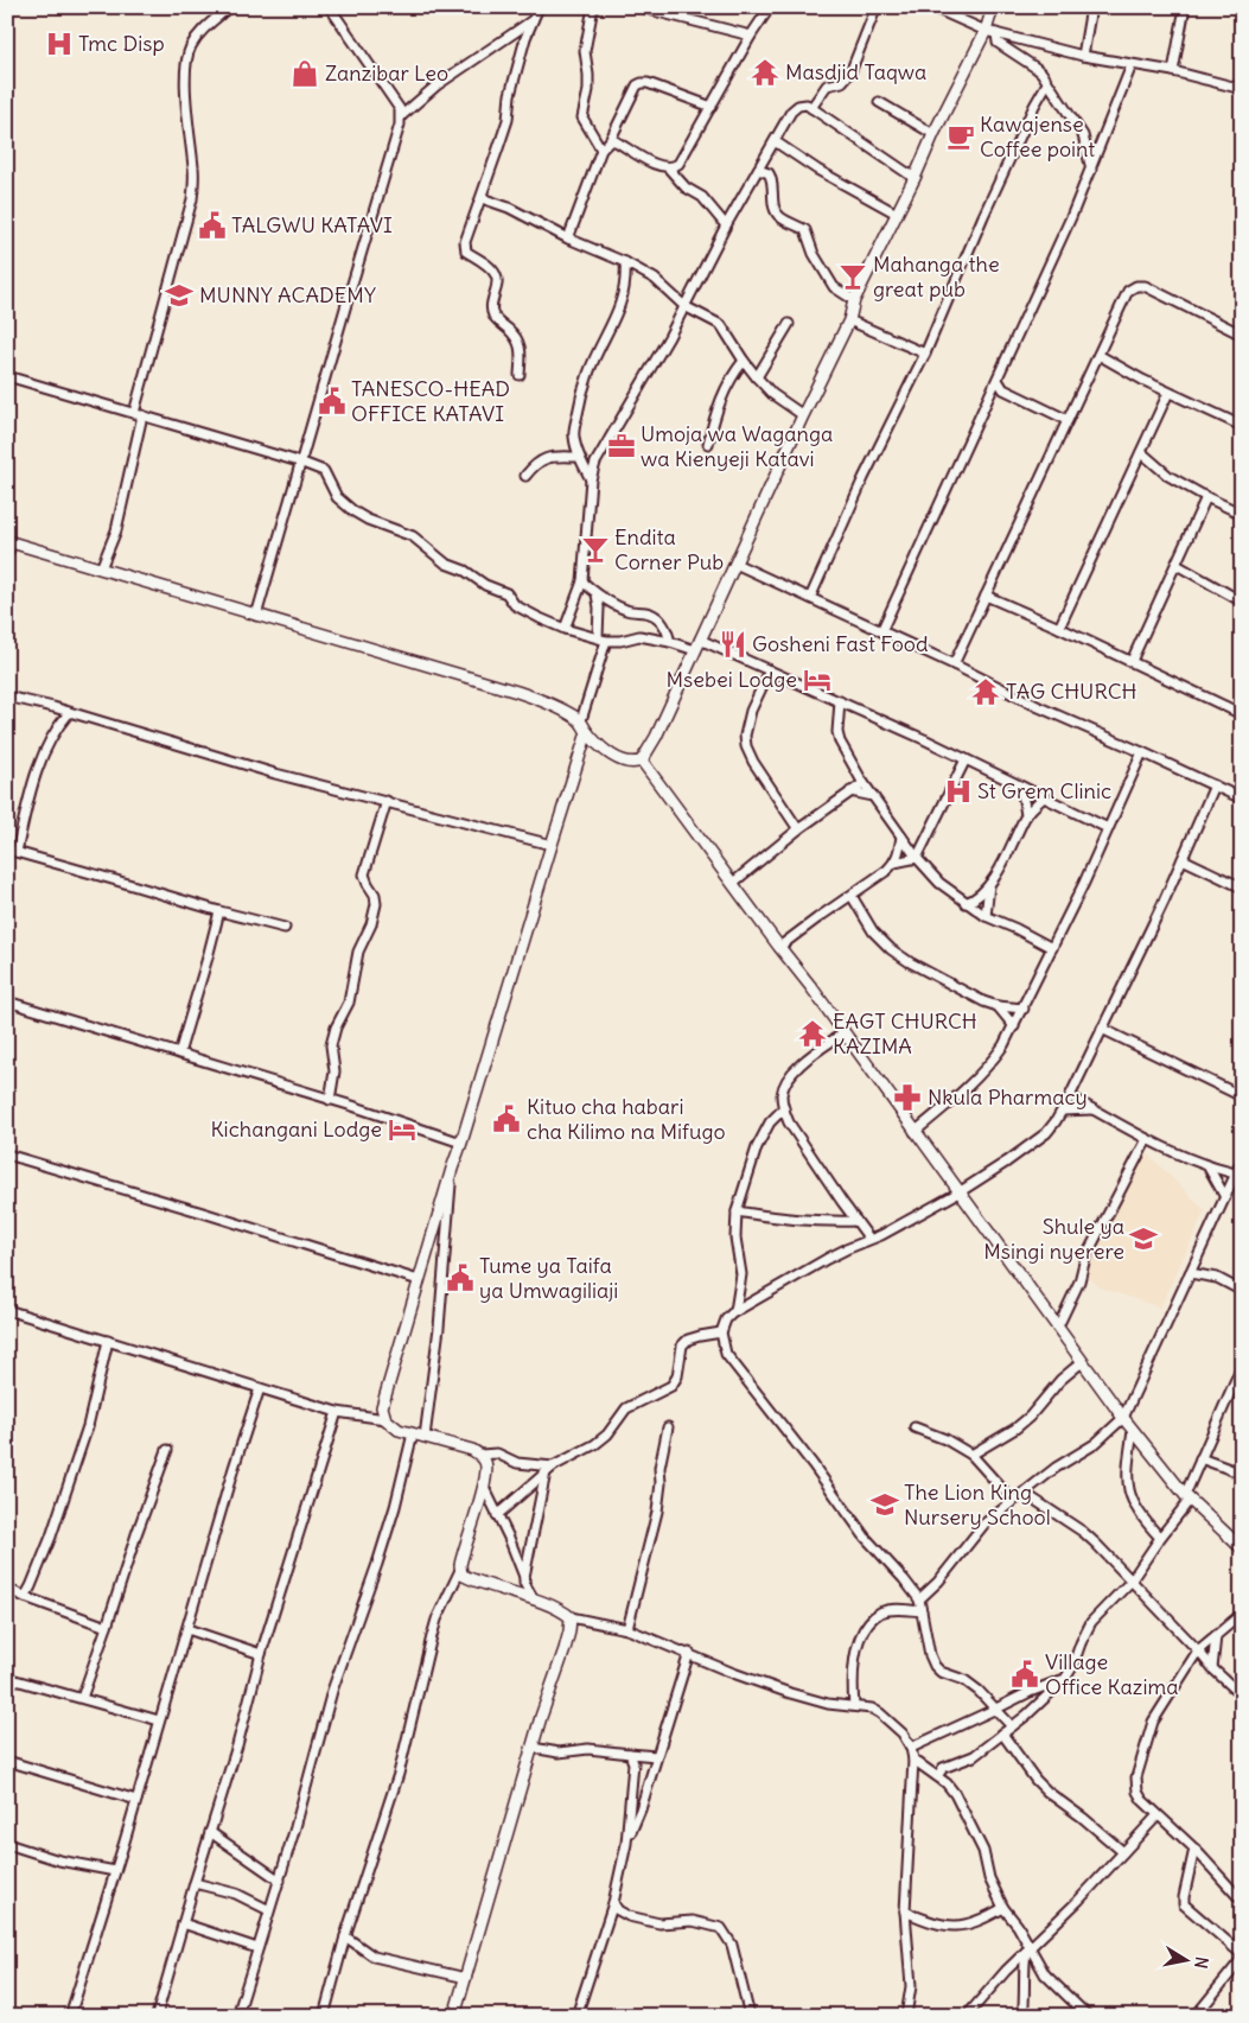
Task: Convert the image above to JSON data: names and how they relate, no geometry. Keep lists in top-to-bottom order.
{
  "places": {
    "hospital": ["Tmc Disp", "St Grem Clinic"],
    "temple": ["Masdjid Taqwa", "TAG CHURCH", "EAGT CHURCH KAZIMA"],
    "shop": ["Zanzibar Leo"],
    "cafe": ["Kawajense Coffee point"],
    "public building": [
      "TALGWU KATAVI",
      "TANESCO-HEAD OFFICE KATAVI",
      "Kituo cha habari cha Kilimo na Mifugo",
      "Tume ya Taifa ya Umwagiliaji",
      "Village Office Kazima"
    ],
    "bar": ["Mahanga the great pub", "Endita Corner Pub"],
    "school or university": ["MUNNY ACADEMY", "Shule ya Msingi nyerere", "The Lion King Nursery School"],
    "office": ["Umoja wa Waganga wa Kienyeji Katavi"],
    "restaurant": ["Gosheni Fast Food"],
    "hotel": ["Msebei Lodge", "Kichangani Lodge"],
    "pharmacy": ["Nkula Pharmacy"]
  },
  "north": "right"
}
